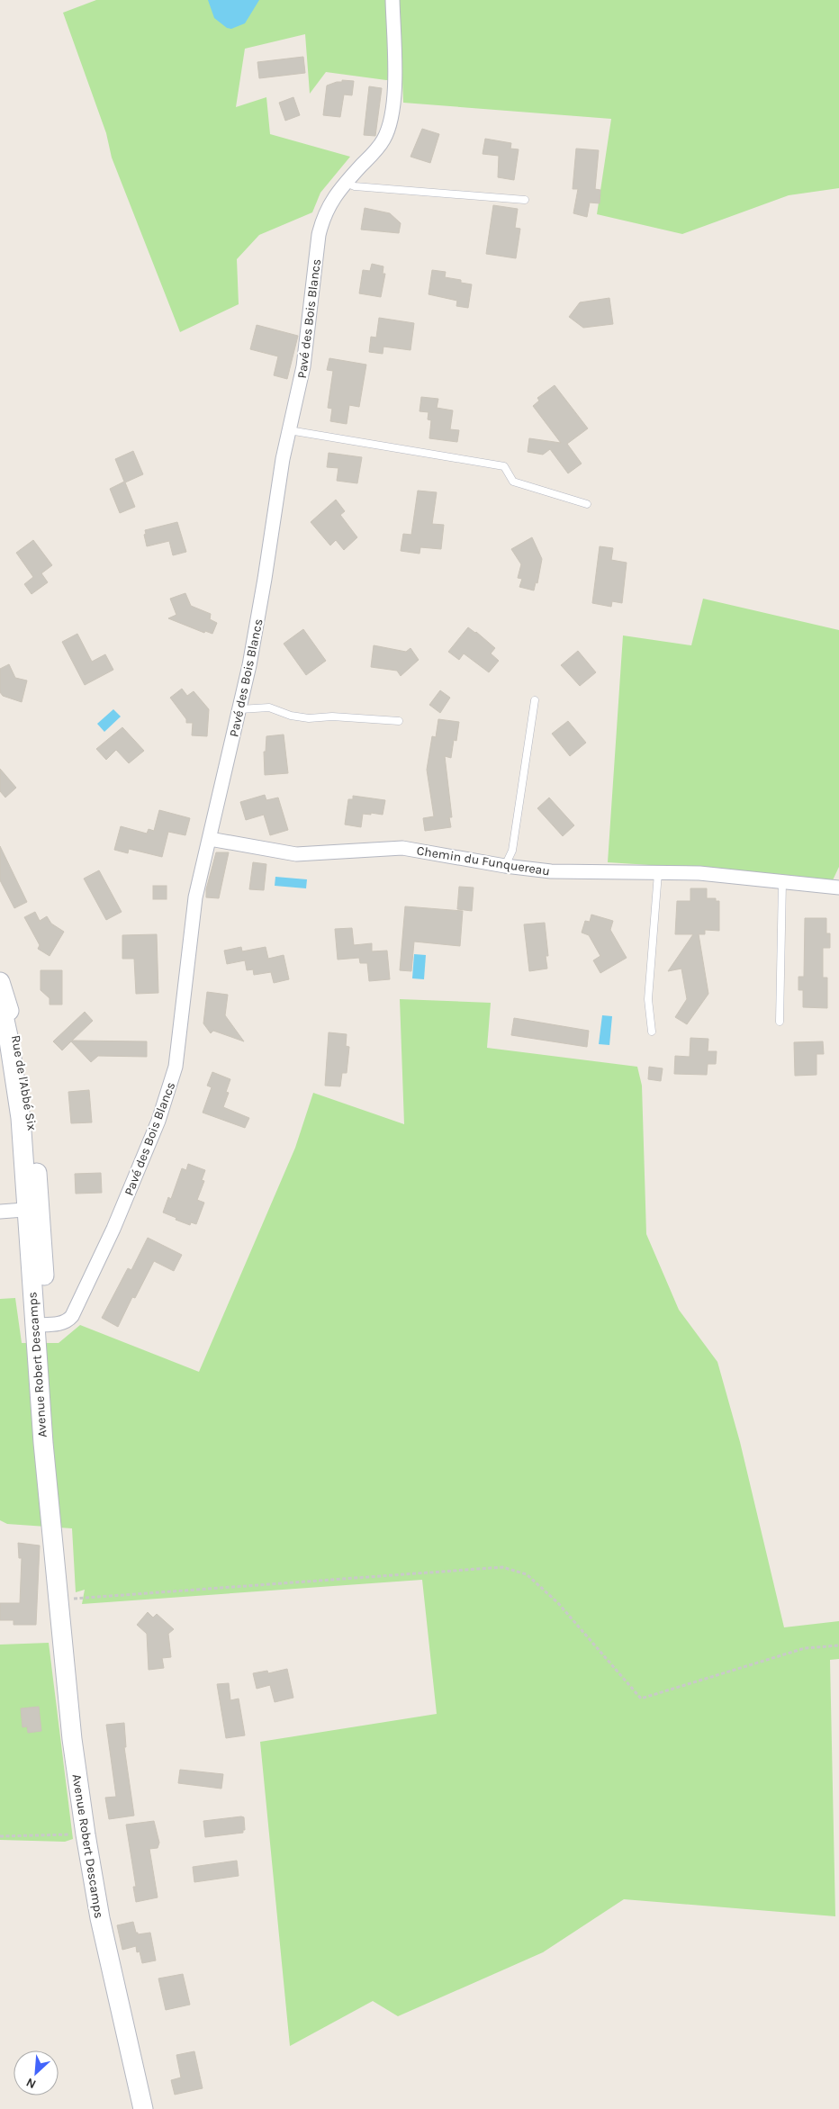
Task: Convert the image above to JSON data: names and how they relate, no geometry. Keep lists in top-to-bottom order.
{
  "streets": {
    "main road": ["Rue de l'Abbé Six", "Avenue Robert Descamps"],
    "street": ["Pavé des Bois Blancs", "Chemin du Funquereau"]
  },
  "crossings": [
    ["Pavé des Bois Blancs", "Chemin du Funquereau"],
    ["Pavé des Bois Blancs", "Avenue Robert Descamps"],
    ["Rue de l'Abbé Six", "Avenue Robert Descamps"]
  ],
  "north": "bottom left"
}
